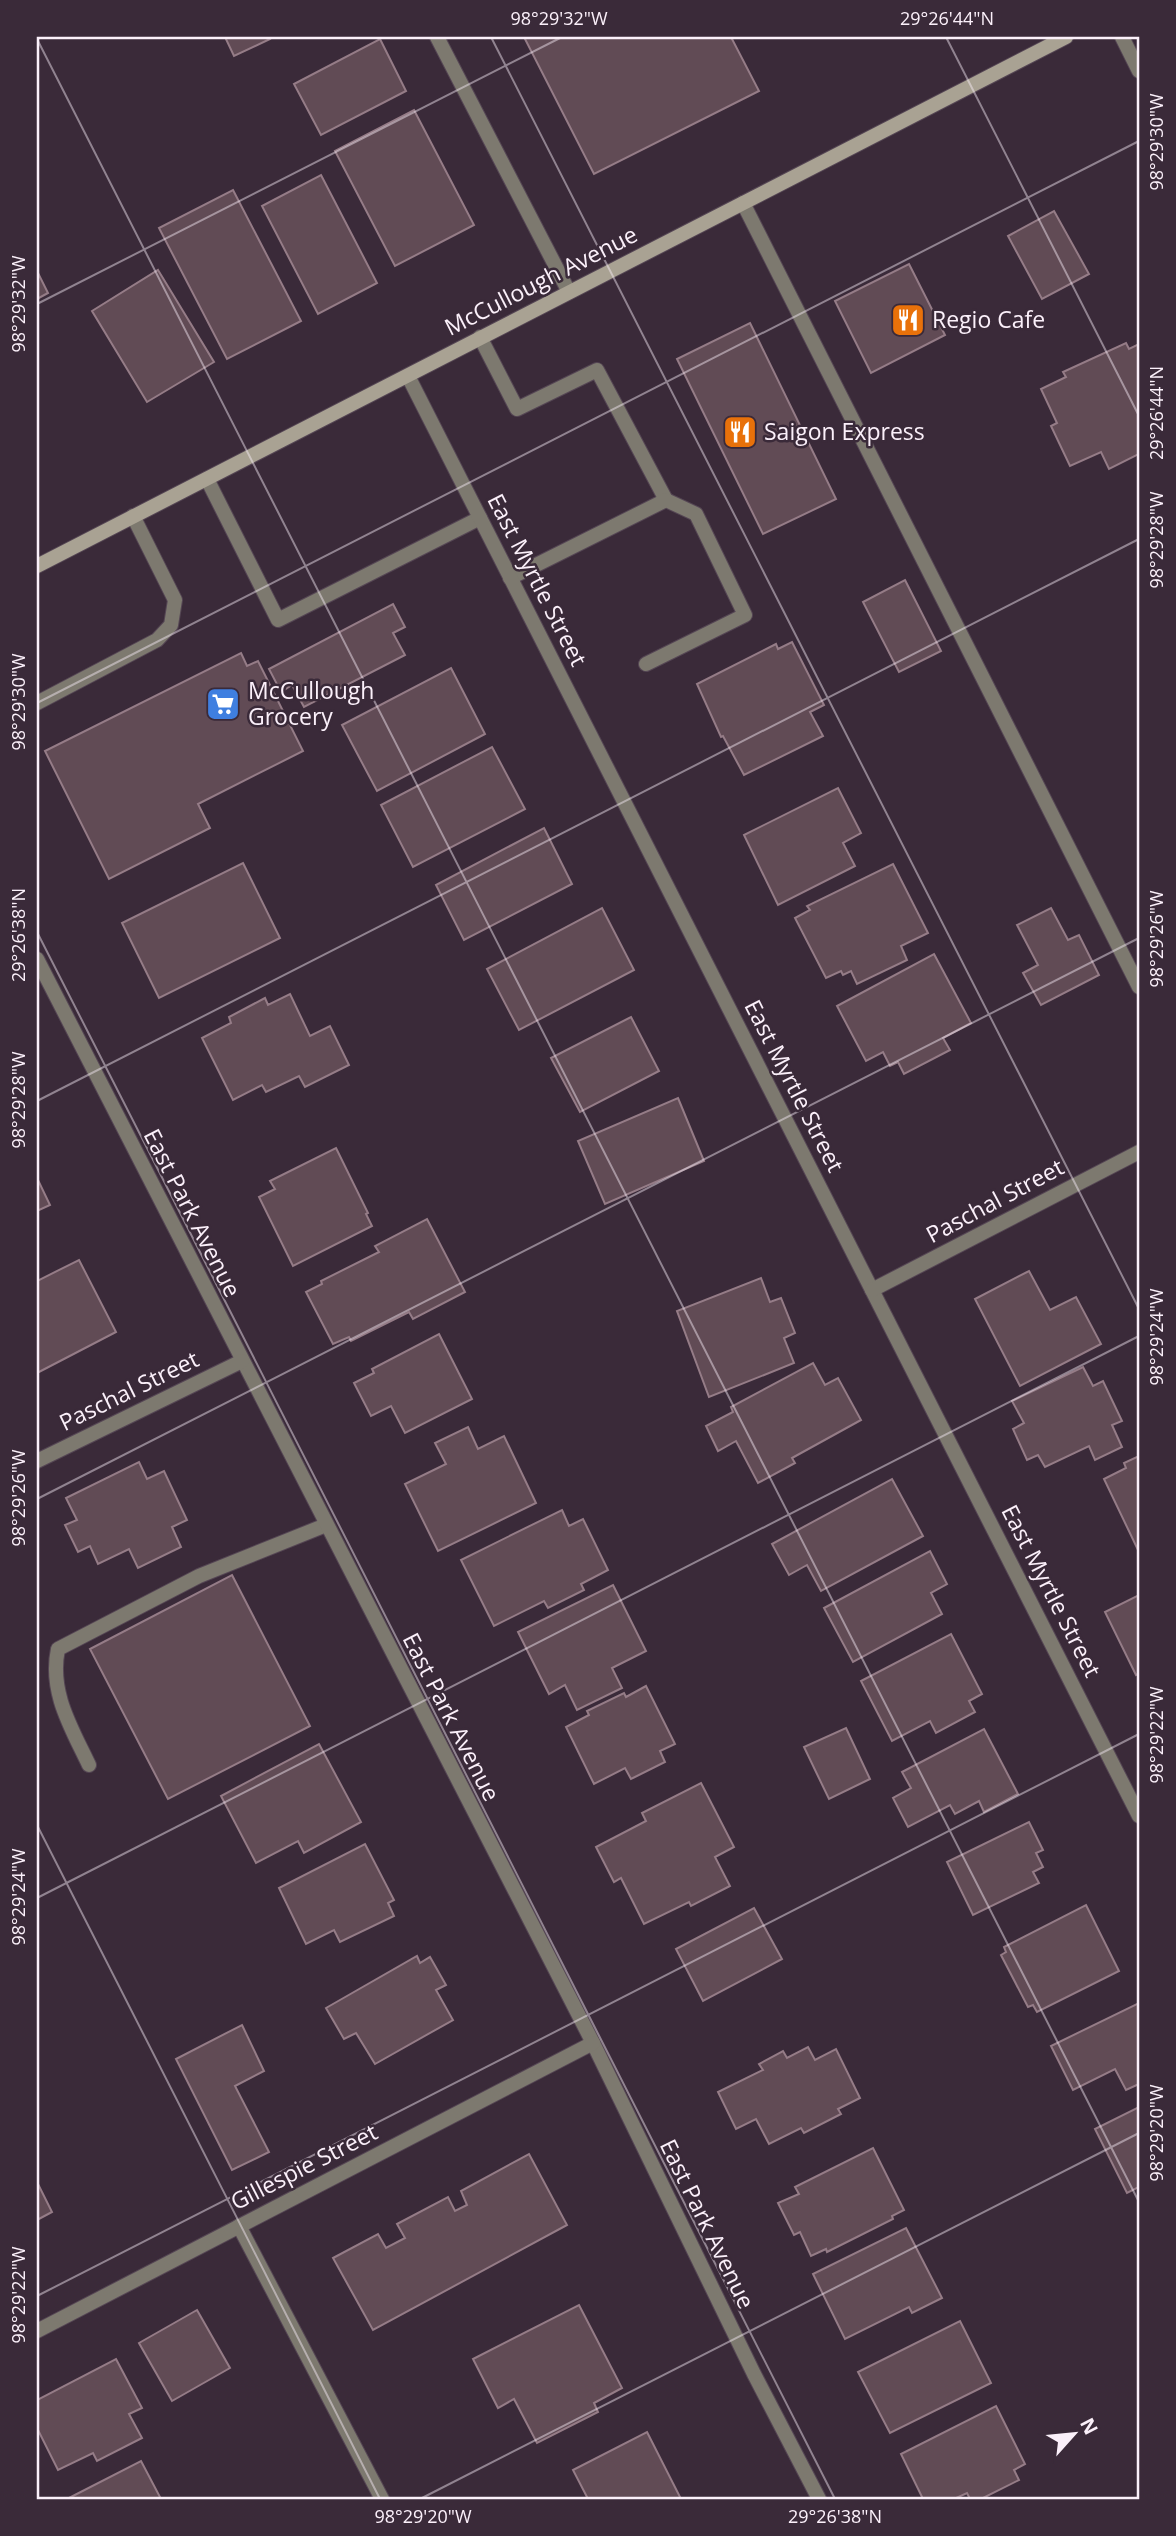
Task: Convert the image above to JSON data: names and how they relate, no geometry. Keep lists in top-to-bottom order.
{
  "streets": {
    "main road": ["McCullough Avenue"],
    "street": [
      "East Myrtle Street",
      "Paschal Street",
      "East Park Avenue",
      "Gillespie Street"
    ]
  },
  "crossings": [
    ["McCullough Avenue", "East Myrtle Street"],
    ["East Myrtle Street", "Paschal Street"],
    ["Paschal Street", "East Park Avenue"],
    ["East Park Avenue", "Gillespie Street"]
  ],
  "places": {
    "restaurant": ["Regio Cafe", "Saigon Express"],
    "supermarket": ["McCullough Grocery"]
  },
  "north": "top right",
  "coordinates": [
    "98°29'32\"W",
    "29°26'44\"N",
    "98°29'30\"W",
    "98°29'28\"W",
    "29°26'38\"N",
    "98°29'26\"W",
    "98°29'24\"W",
    "98°29'22\"W",
    "98°29'20\"W"
  ]
}
